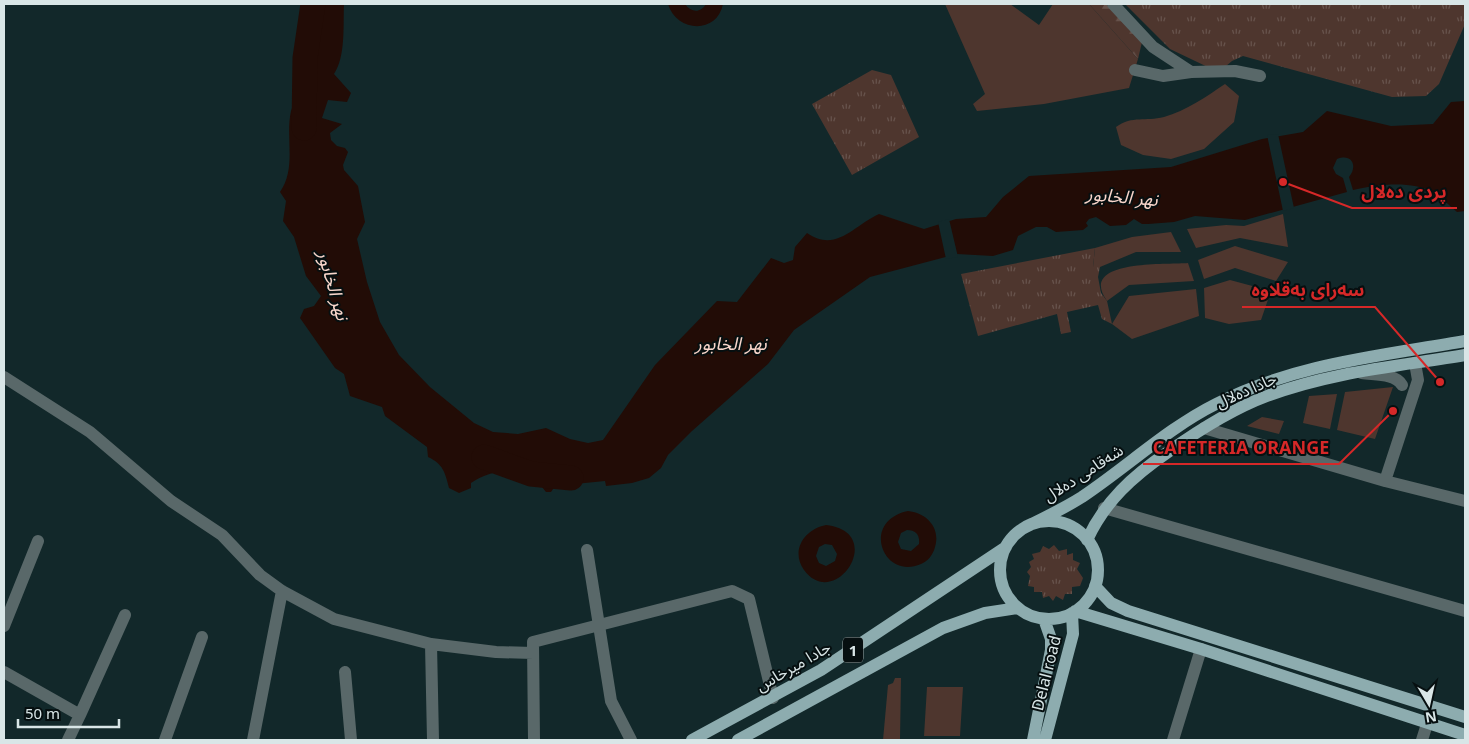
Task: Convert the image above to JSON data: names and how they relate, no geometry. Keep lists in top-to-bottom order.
{
  "streets": {
    "main road": [
      "جادا دەلال",
      "شەقامی دەلال",
      "1",
      "جادا ميرخاس",
      "Delal road"
    ]
  },
  "crossings": [
    ["جادا دەلال", "شەقامی دەلال"],
    ["جادا دەلال", "جادا ميرخاس"],
    ["جادا دەلال", "Delal road"],
    ["شەقامی دەلال", "جادا ميرخاس"],
    ["شەقامی دەلال", "Delal road"],
    ["جادا ميرخاس", "Delal road"]
  ],
  "water": ["نهر الخابور"],
  "places": ["پردی دەلال", "سەراى بەقلاوە", "CAFETERIA ORANGE"],
  "scale_bar": "50 m",
  "north": "bottom"
}
